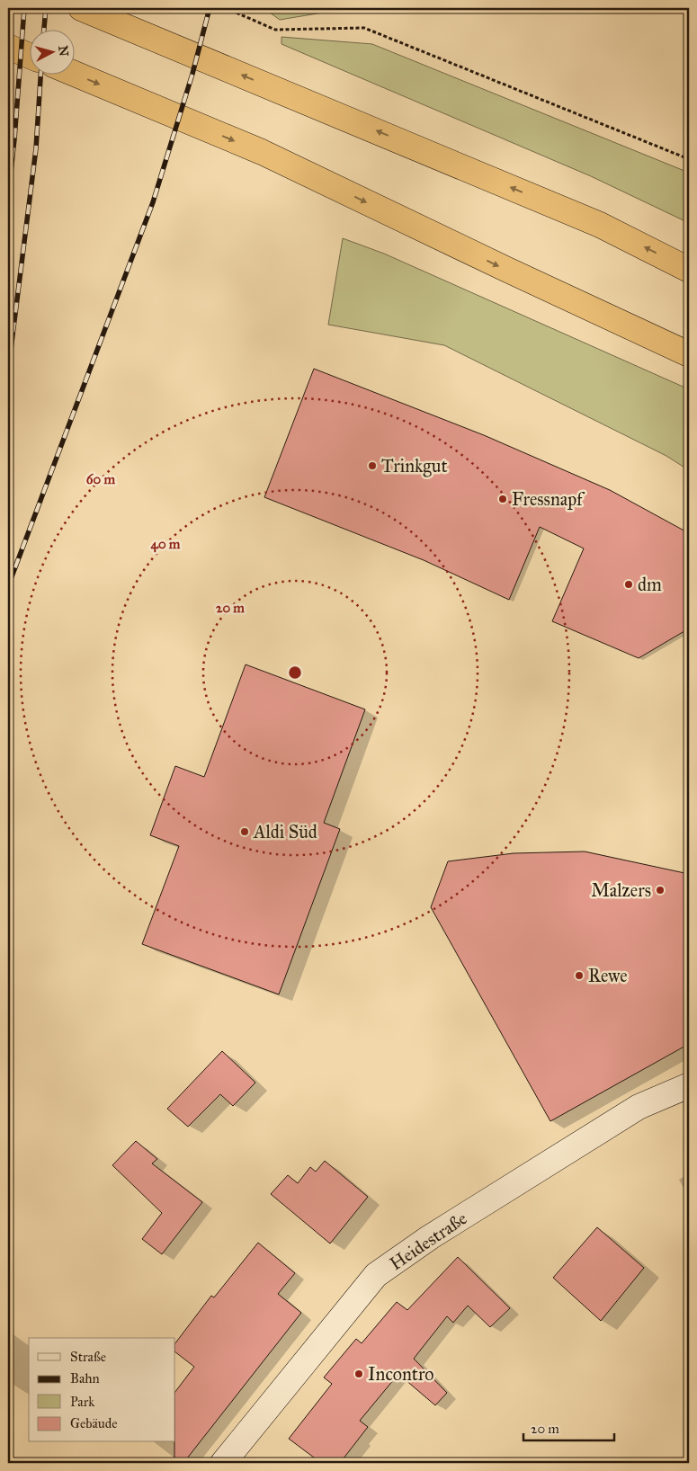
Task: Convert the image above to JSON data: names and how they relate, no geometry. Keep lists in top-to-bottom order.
{
  "streets": {
    "street": ["Heidestraße"]
  },
  "places": [
    "Trinkgut",
    "Fressnapf",
    "dm",
    "Aldi Süd",
    "Malzers",
    "Rewe",
    "Incontro"
  ],
  "legend": [
    "Straße",
    "Bahn",
    "Park",
    "Gebäude"
  ],
  "scale_bar": "20 m",
  "north": "right",
  "rings": ["60 m", "40 m", "20 m"]
}
